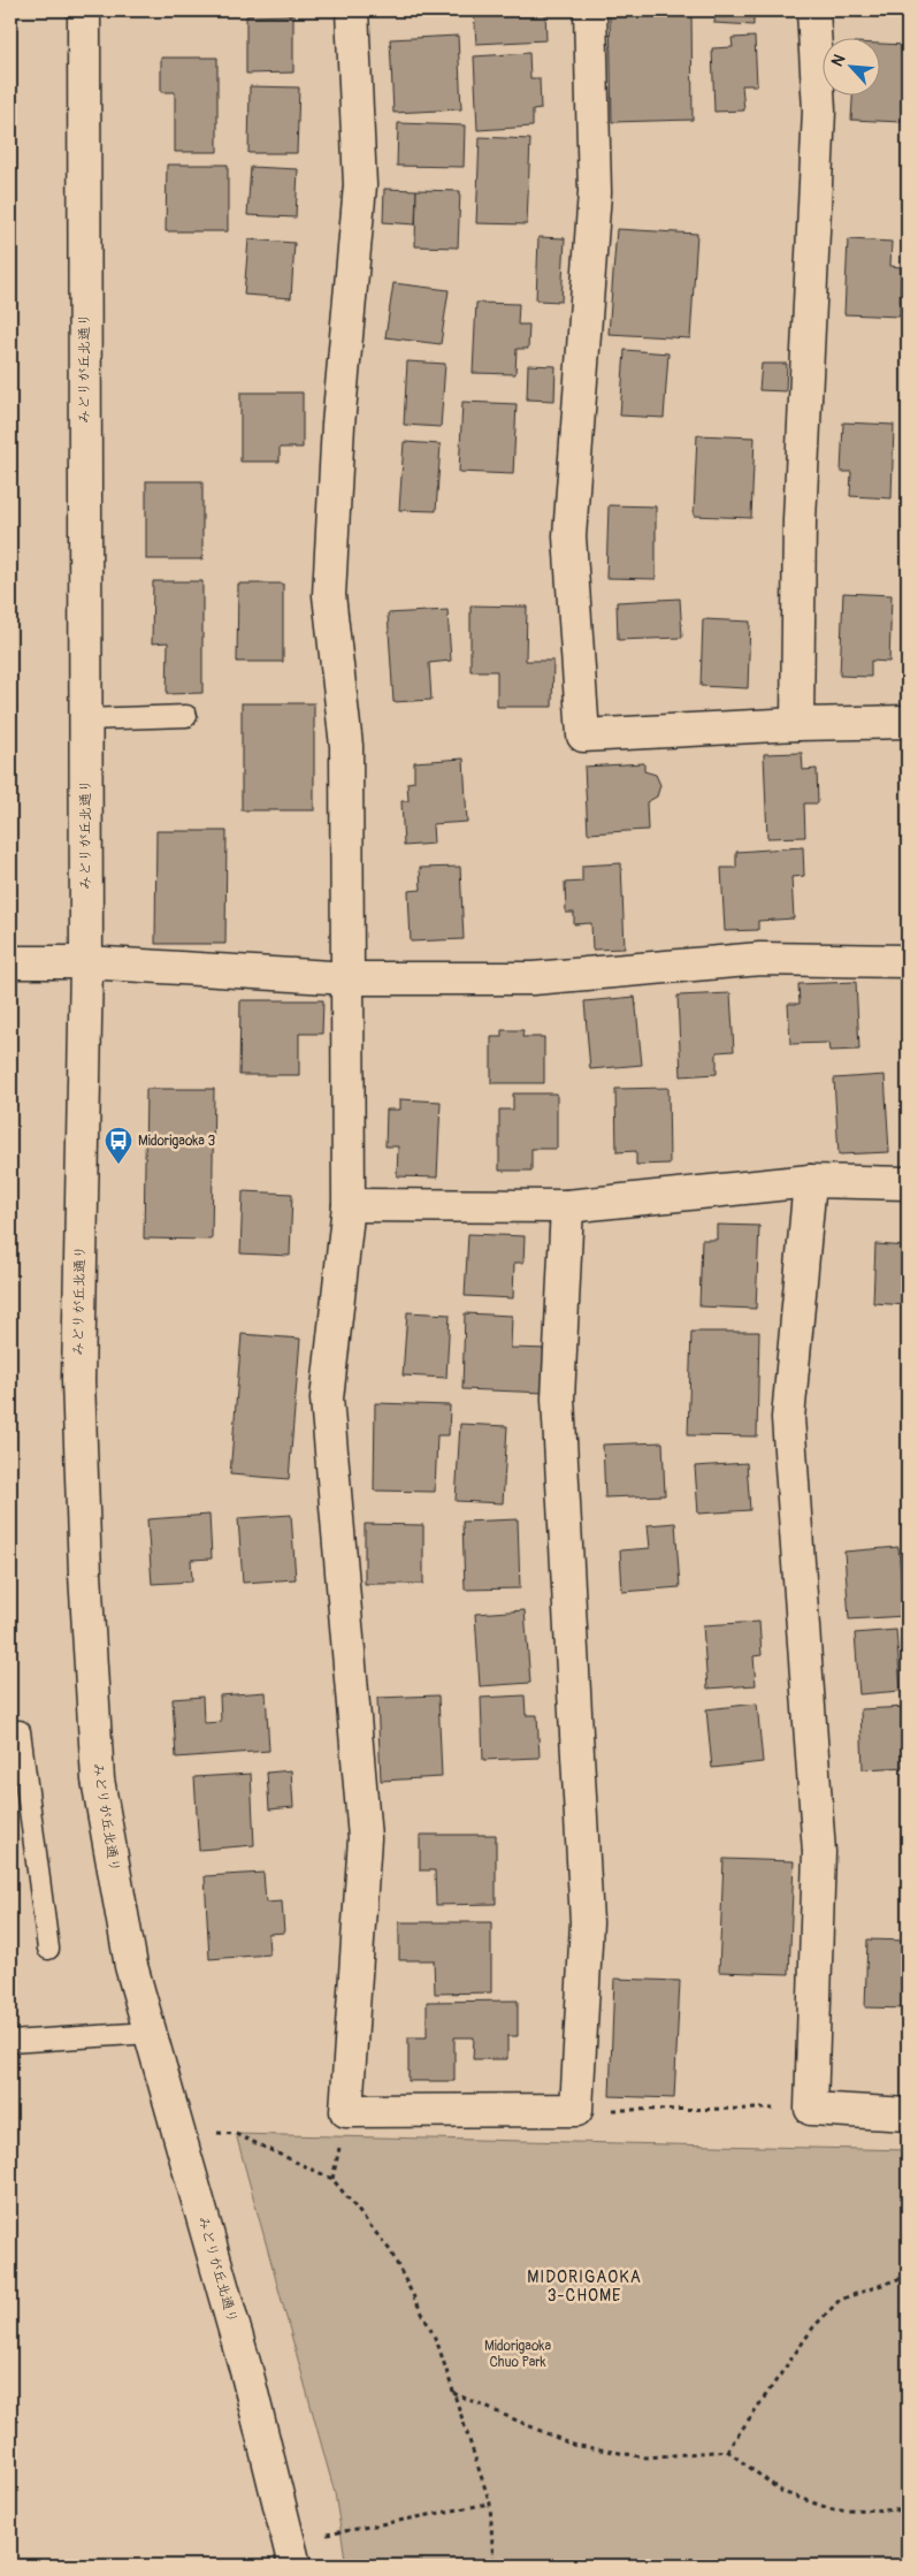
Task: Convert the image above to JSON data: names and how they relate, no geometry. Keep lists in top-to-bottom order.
{
  "streets": {
    "street": ["みどりが丘北通り"]
  },
  "districts": ["MIDORIGAOKA 3-CHOME"],
  "parks": ["Midorigaoka Chuo Park"],
  "places": {
    "bus stop": ["Midorigaoka 3"]
  },
  "north": "top left"
}
